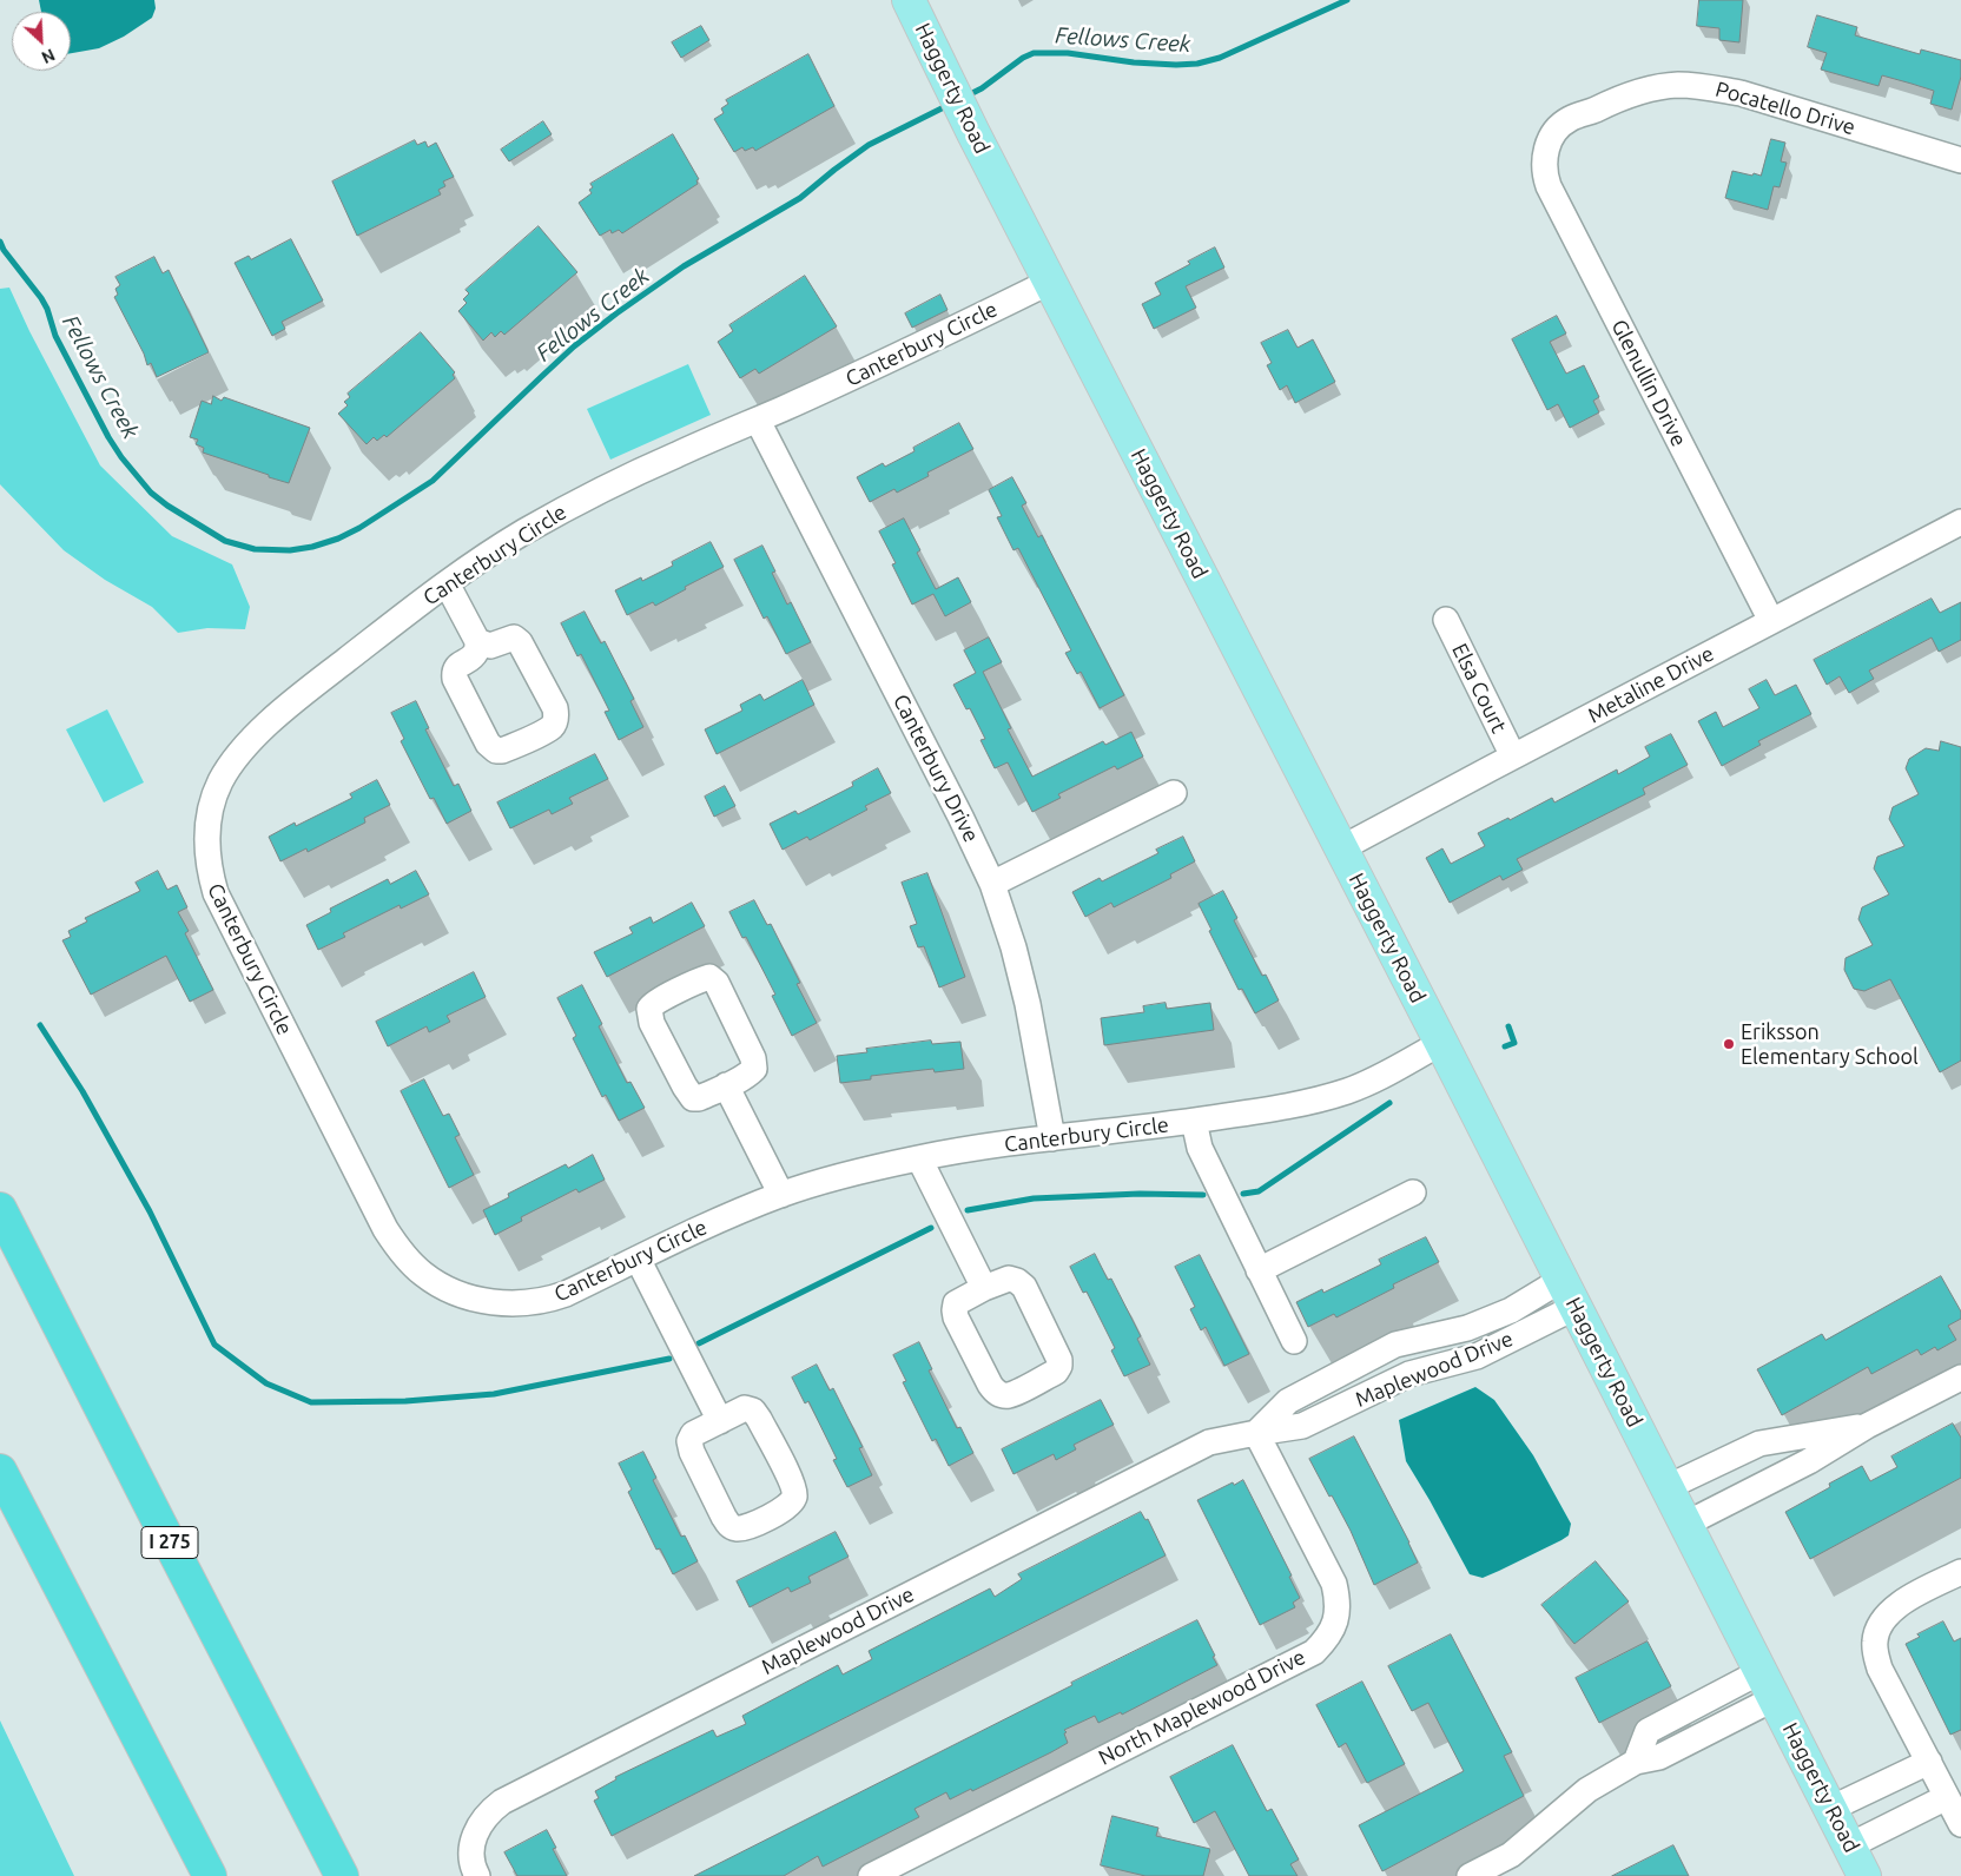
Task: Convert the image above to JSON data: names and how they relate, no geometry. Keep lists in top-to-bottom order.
{
  "streets": {
    "highway": ["I 275"],
    "main road": ["Haggerty Road"],
    "street": [
      "Pocatello Drive",
      "Canterbury Circle",
      "Glenullin Drive",
      "Metaline Drive",
      "Elsa Court",
      "Canterbury Drive",
      "Maplewood Drive",
      "North Maplewood Drive"
    ]
  },
  "crossings": [
    ["Haggerty Road", "Canterbury Circle"],
    ["Haggerty Road", "Metaline Drive"],
    ["Haggerty Road", "Maplewood Drive"],
    ["Pocatello Drive", "Glenullin Drive"],
    ["Canterbury Circle", "Canterbury Drive"],
    ["Glenullin Drive", "Metaline Drive"],
    ["Metaline Drive", "Elsa Court"],
    ["Maplewood Drive", "North Maplewood Drive"]
  ],
  "water": ["Fellows Creek"],
  "places": ["Eriksson Elementary School"],
  "north": "bottom right"
}
